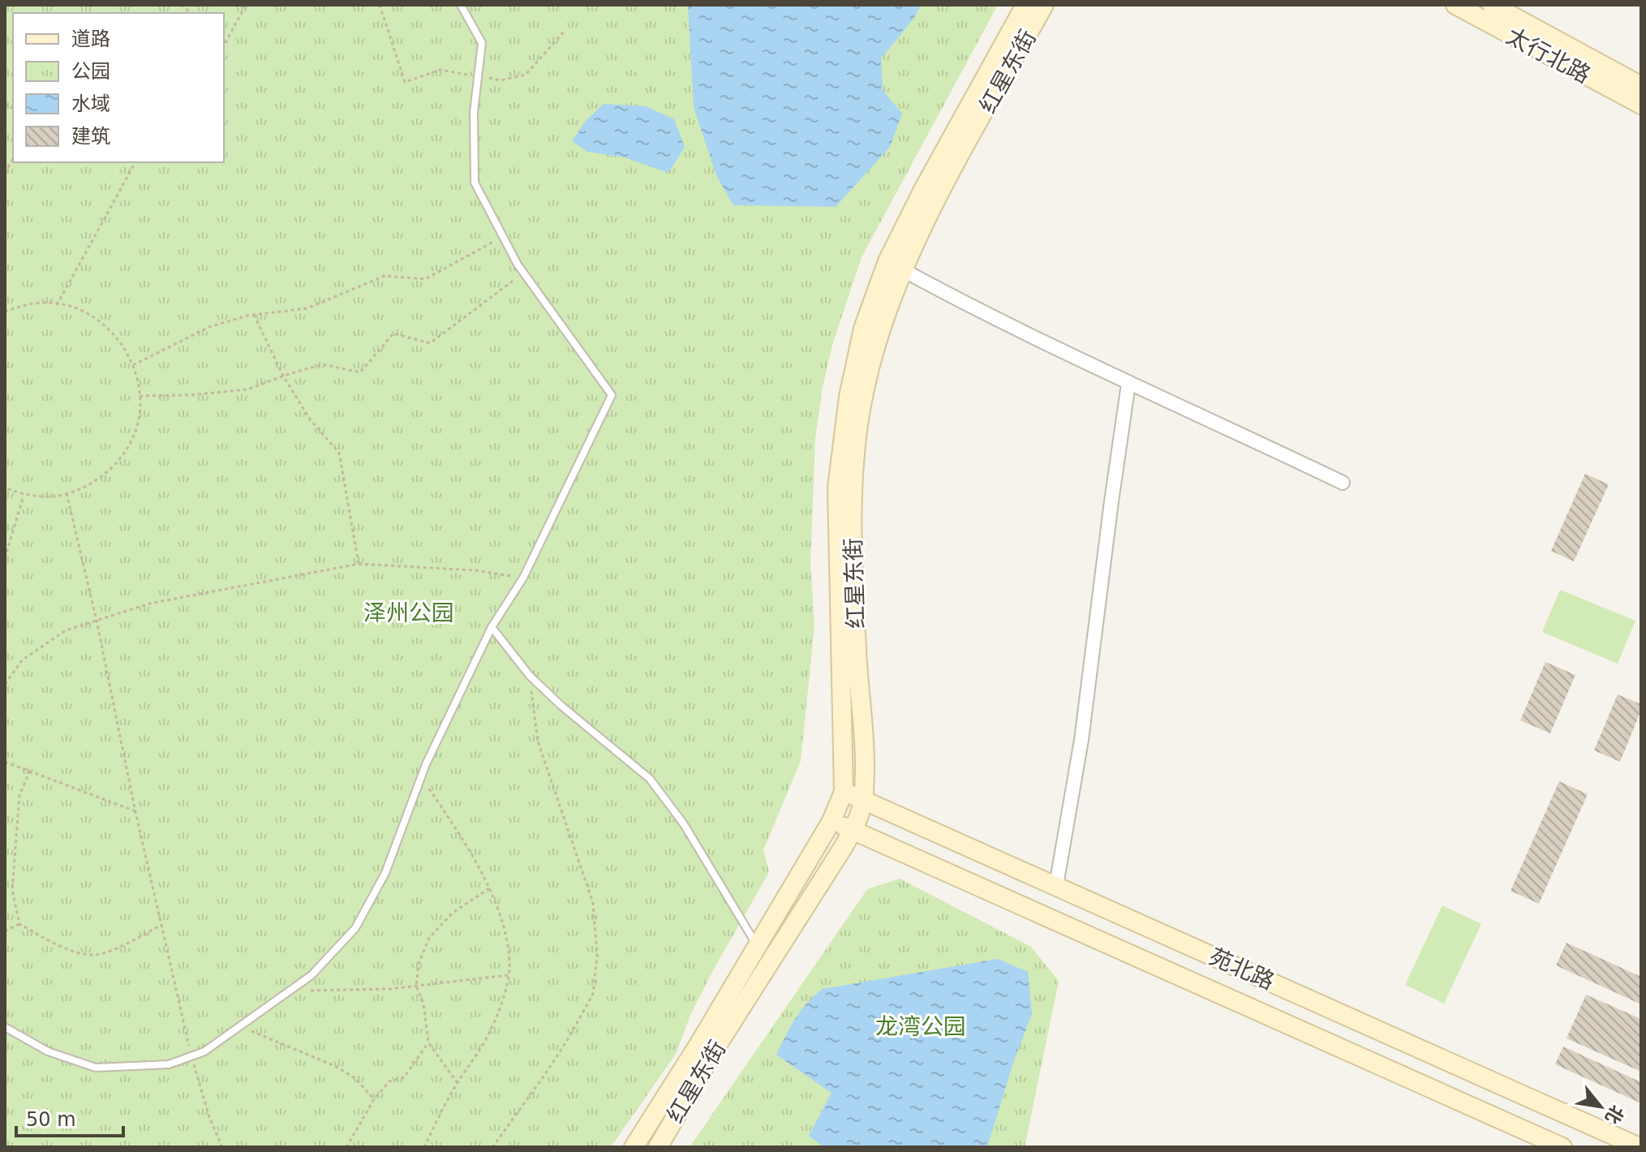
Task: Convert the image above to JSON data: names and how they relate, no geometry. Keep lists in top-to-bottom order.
{
  "streets": {
    "main road": ["太行北路", "红星东街", "苑北路"]
  },
  "crossings": [
    ["红星东街", "苑北路"]
  ],
  "parks": ["泽州公园", "龙湾公园"],
  "legend": [
    "道路",
    "公园",
    "水域",
    "建筑"
  ],
  "scale_bar": "50 m",
  "north": "bottom right"
}
